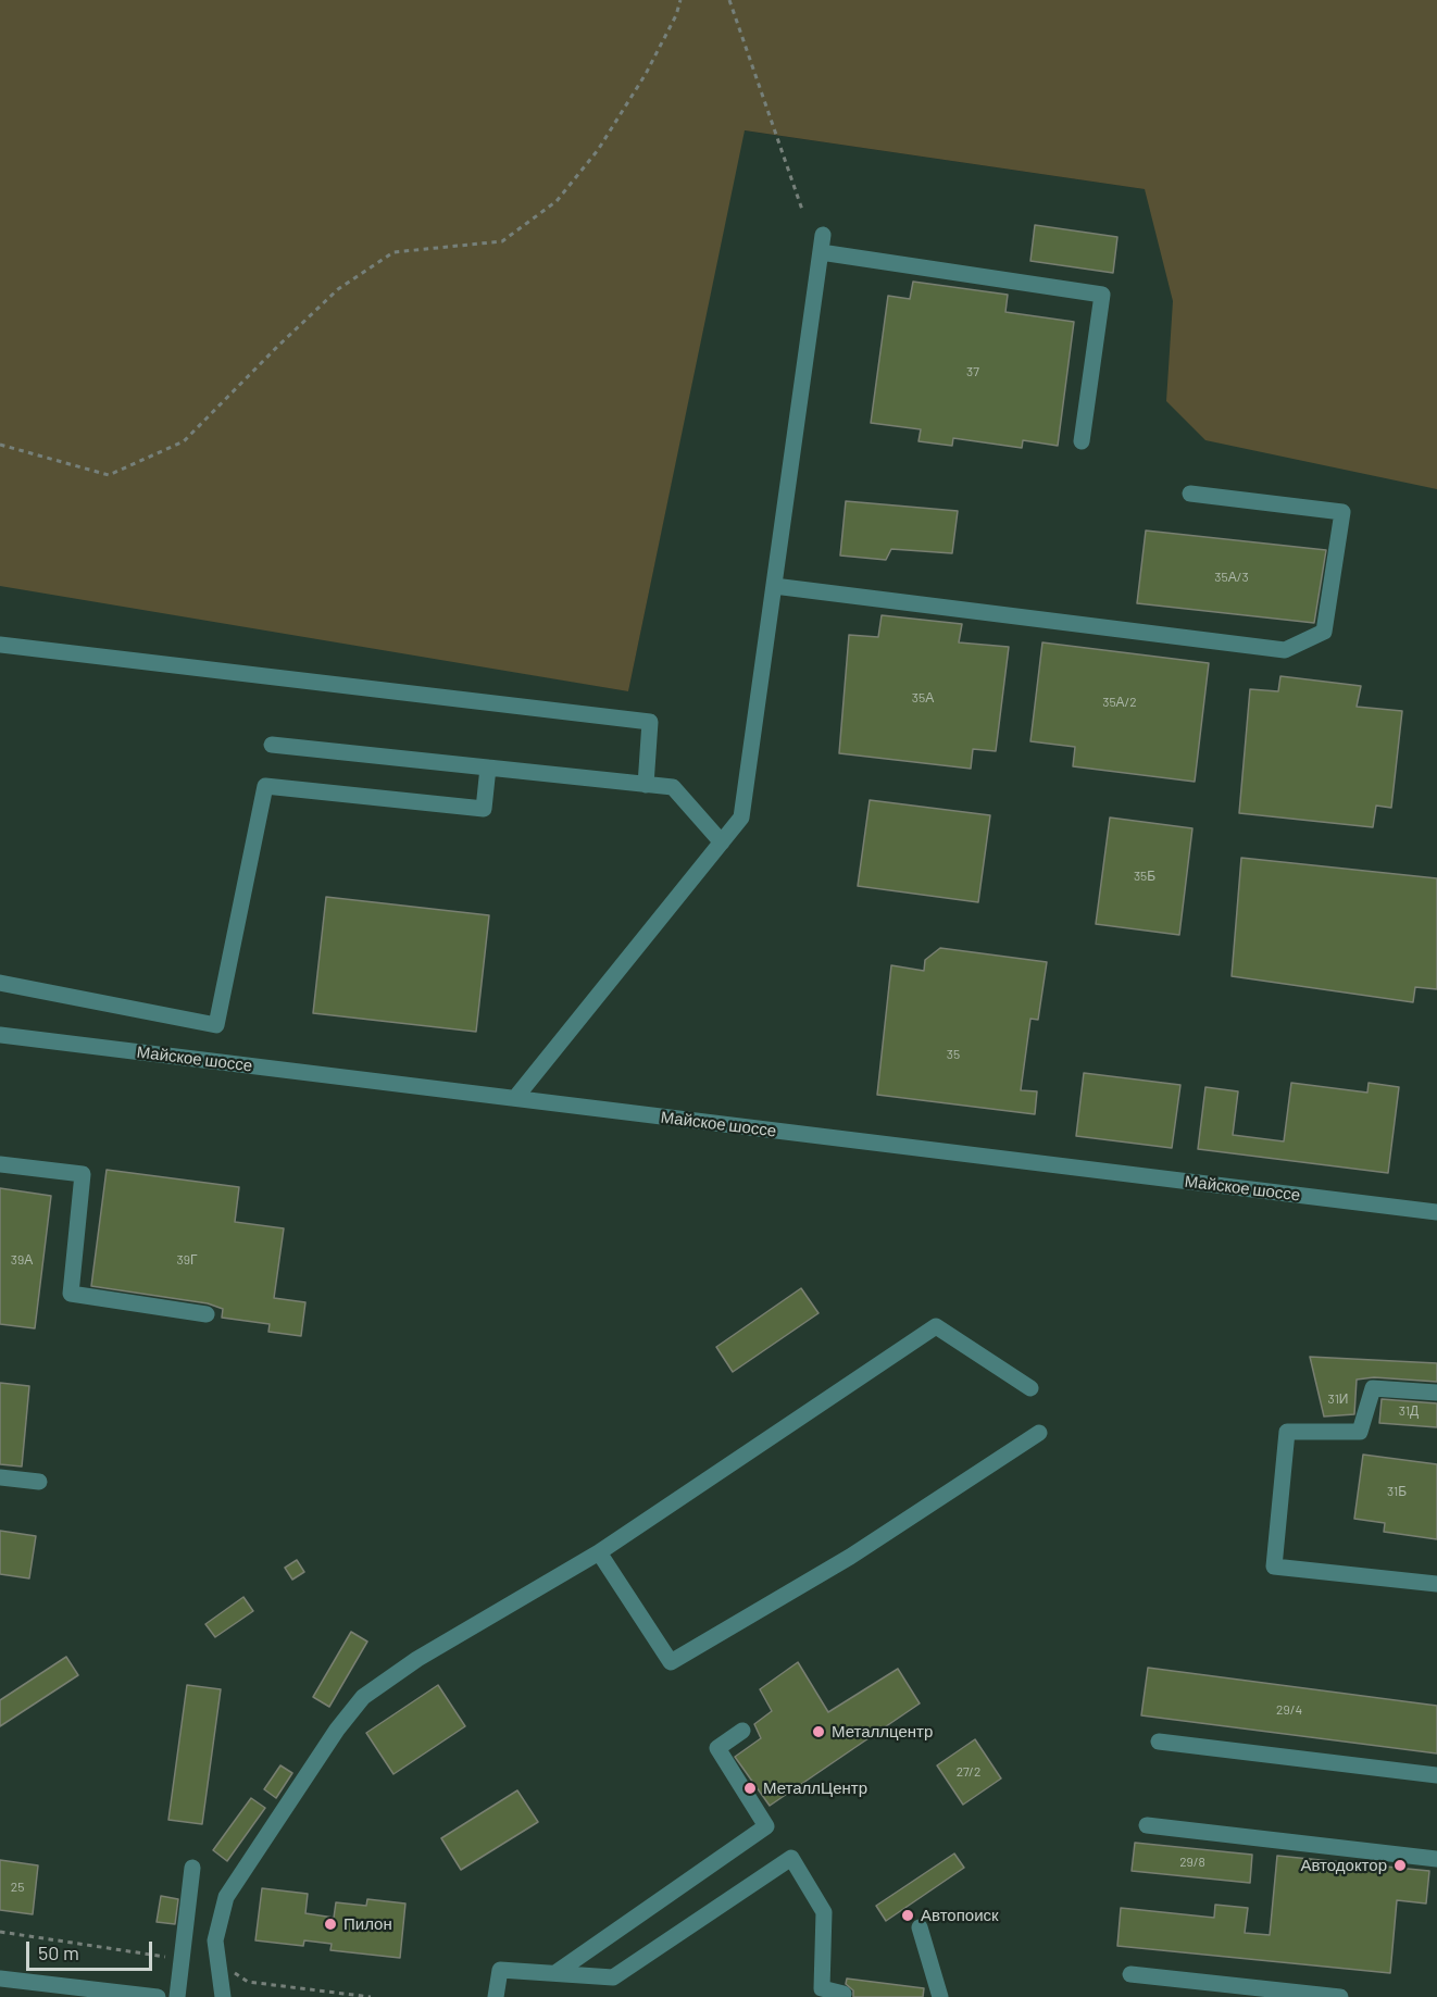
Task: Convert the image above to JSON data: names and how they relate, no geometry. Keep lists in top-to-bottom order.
{
  "streets": {
    "street": ["Майское шоссе"]
  },
  "places": [
    "Металлцентр",
    "МеталлЦентр",
    "Автодоктор",
    "Автопоиск",
    "Пилон"
  ],
  "house_numbers": [
    "37",
    "35А/3",
    "35А",
    "35А/2",
    "35Б",
    "35",
    "39А",
    "39Г",
    "31И",
    "31Д",
    "31Б",
    "29/4",
    "27/2",
    "29/8",
    "25"
  ],
  "scale_bar": "50 m"
}
